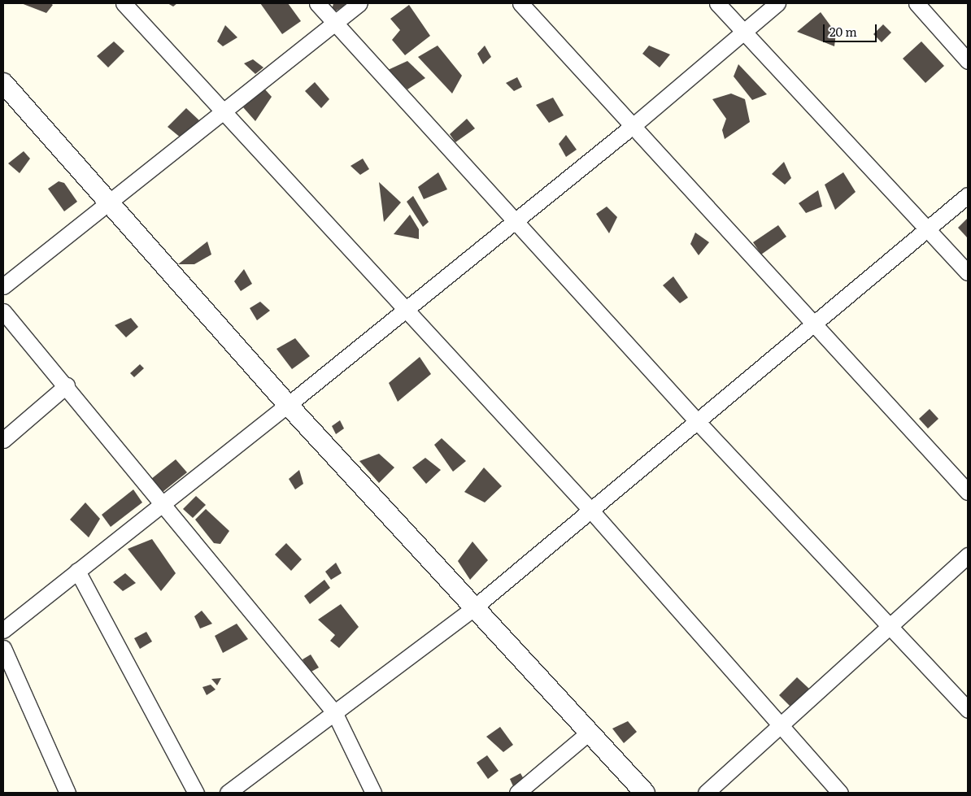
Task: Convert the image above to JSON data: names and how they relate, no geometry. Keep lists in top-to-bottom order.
{
  "scale_bar": "20 m"
}
